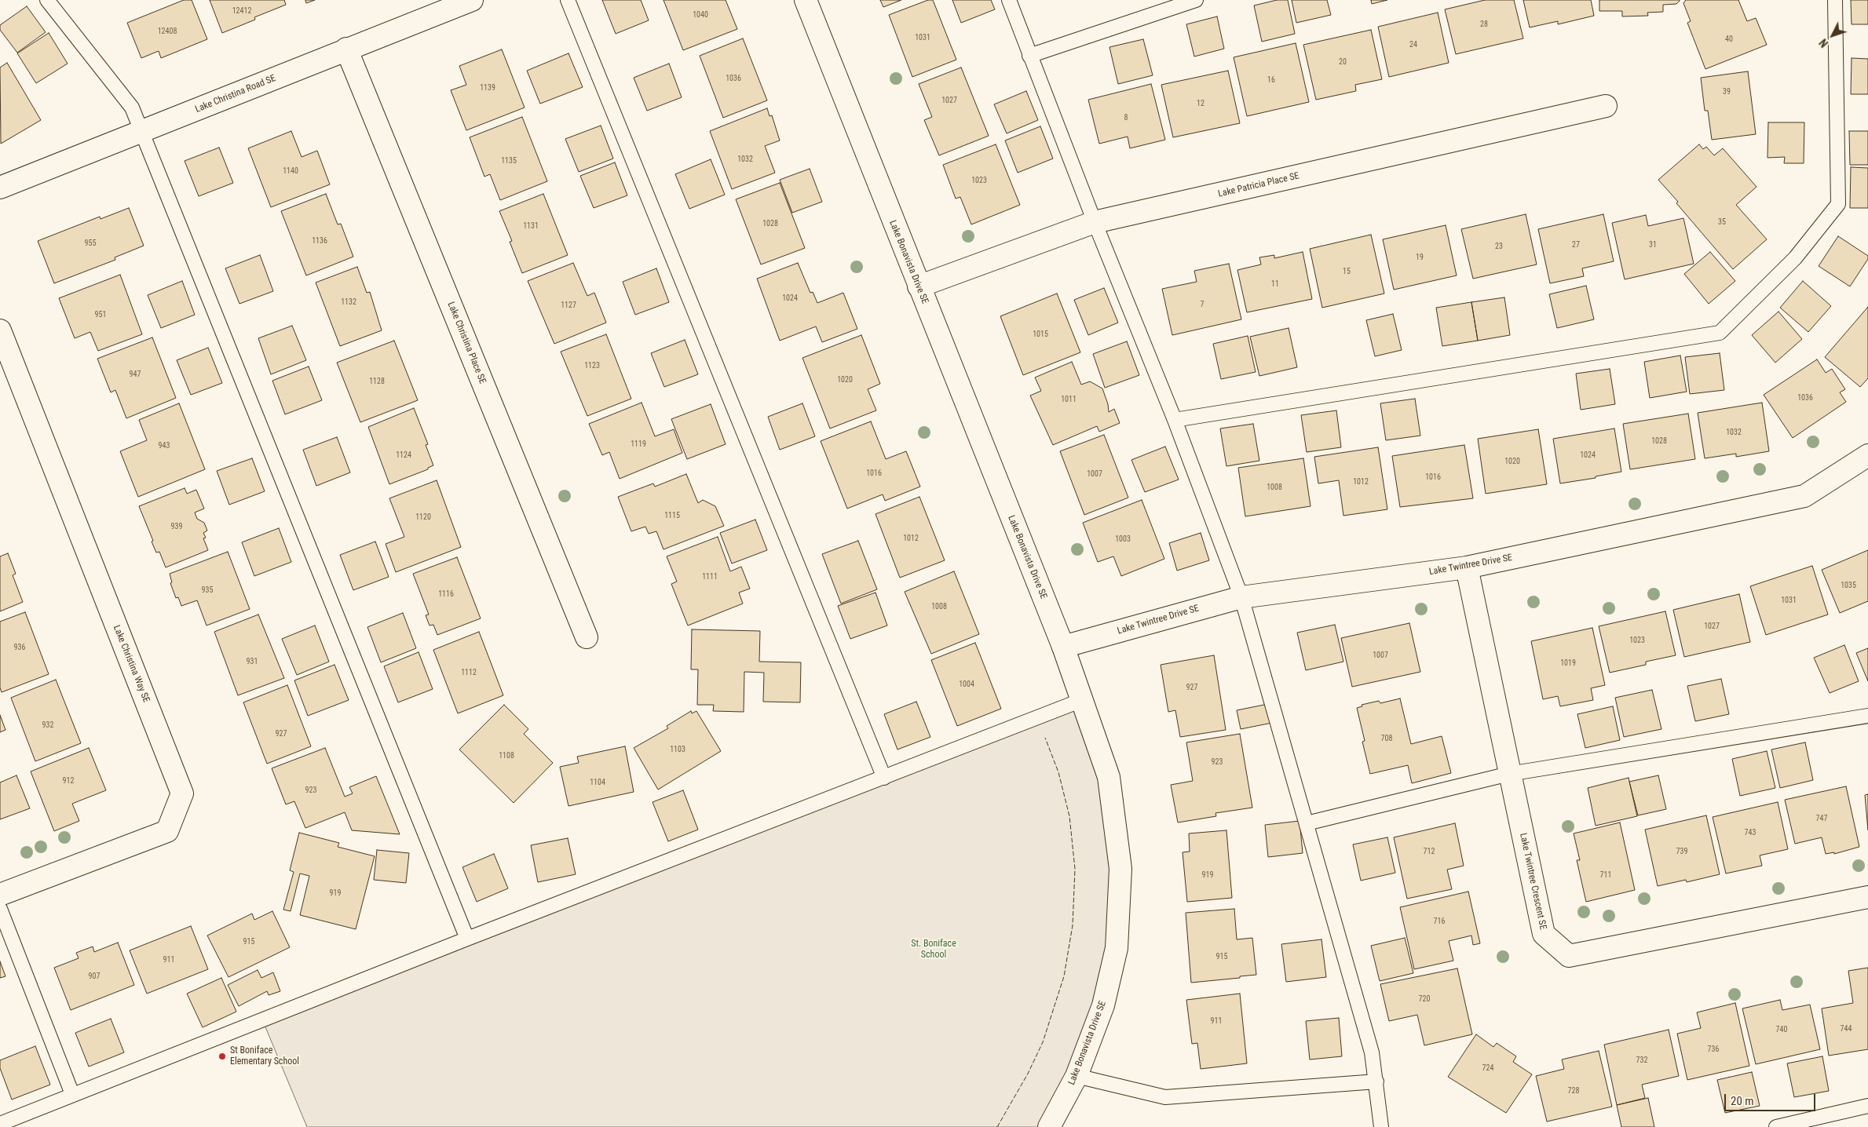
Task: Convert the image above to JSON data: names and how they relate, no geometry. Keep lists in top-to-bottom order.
{
  "streets": {
    "street": [
      "Lake Christina Road SE",
      "Lake Patricia Place SE",
      "Lake Bonavista Drive SE",
      "Lake Christina Place SE",
      "Lake Twintree Drive SE",
      "Lake Christina Way SE",
      "Lake Twintree Crescent SE"
    ]
  },
  "crossings": [
    ["Lake Christina Road SE", "Lake Christina Place SE"],
    ["Lake Patricia Place SE", "Lake Bonavista Drive SE"],
    ["Lake Bonavista Drive SE", "Lake Twintree Drive SE"],
    ["Lake Twintree Drive SE", "Lake Twintree Crescent SE"]
  ],
  "parks": ["St. Boniface School"],
  "places": ["St Boniface Elementary School"],
  "house_numbers": [
    "12412",
    "1040",
    "28",
    "12408",
    "1031",
    "40",
    "24",
    "20",
    "1036",
    "16",
    "1139",
    "39",
    "1027",
    "12",
    "8",
    "1032",
    "1135",
    "1140",
    "1023",
    "35",
    "1028",
    "1131",
    "1136",
    "955",
    "27",
    "31",
    "23",
    "19",
    "15",
    "11",
    "1024",
    "1132",
    "7",
    "1127",
    "951",
    "1015",
    "1123",
    "947",
    "1020",
    "1128",
    "1036",
    "1011",
    "1032",
    "1028",
    "1119",
    "943",
    "1124",
    "1024",
    "1020",
    "1016",
    "1007",
    "1016",
    "1012",
    "1008",
    "1115",
    "1120",
    "939",
    "1012",
    "1003",
    "1111",
    "1035",
    "935",
    "1116",
    "1031",
    "1008",
    "1027",
    "1023",
    "936",
    "1007",
    "931",
    "1019",
    "1112",
    "1004",
    "927",
    "932",
    "927",
    "708",
    "1103",
    "1108",
    "923",
    "912",
    "1104",
    "923",
    "747",
    "743",
    "712",
    "739",
    "919",
    "711",
    "919",
    "716",
    "915",
    "915",
    "911",
    "907",
    "720",
    "911",
    "744",
    "740",
    "736",
    "732",
    "724",
    "728"
  ],
  "scale_bar": "20 m",
  "north": "bottom left"
}
